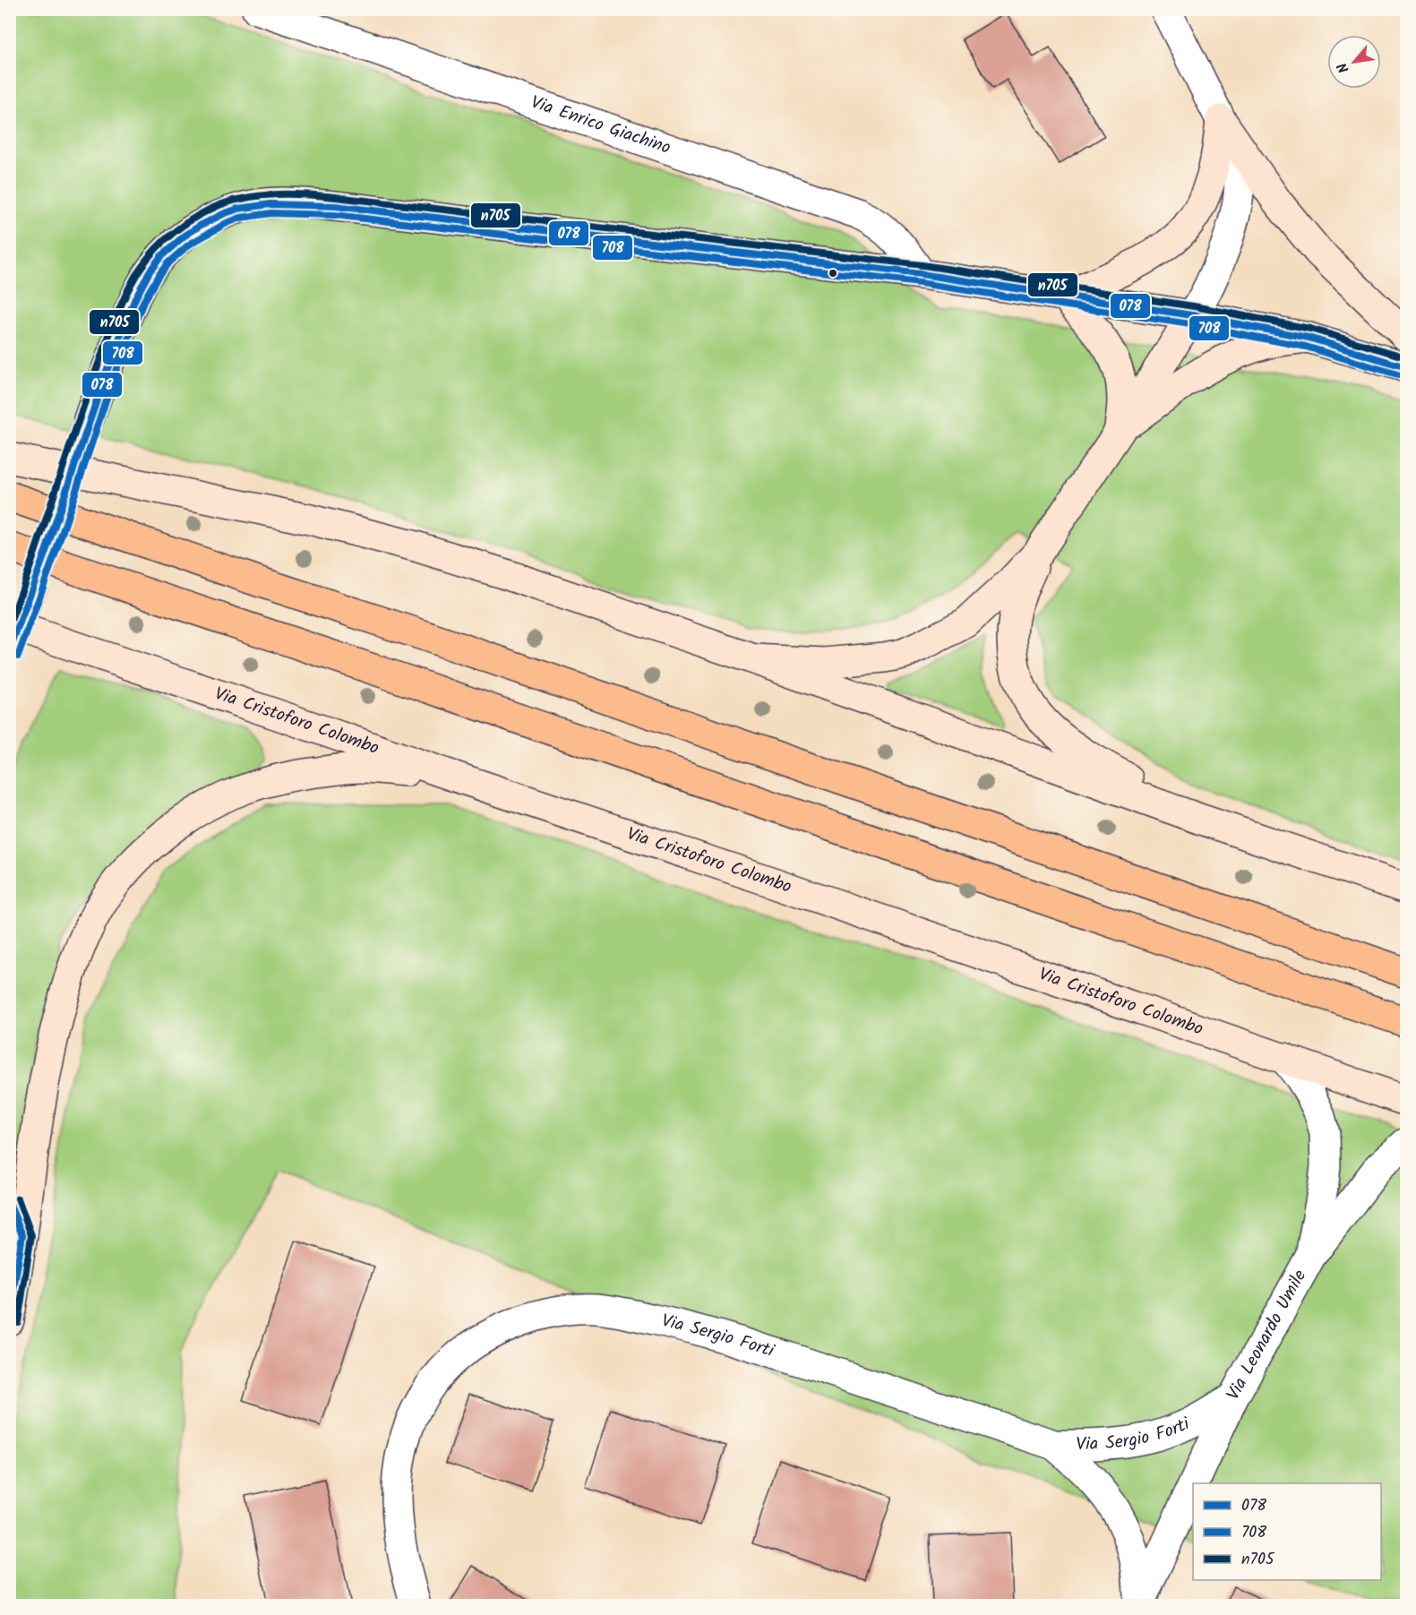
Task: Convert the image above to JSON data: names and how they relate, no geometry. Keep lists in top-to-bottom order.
{
  "streets": {
    "main road": ["Via Cristoforo Colombo"],
    "street": ["Via Enrico Giachino", "Via Leonardo Umile", "Via Sergio Forti"]
  },
  "crossings": [
    ["Via Cristoforo Colombo", "Via Leonardo Umile"],
    ["Via Leonardo Umile", "Via Sergio Forti"]
  ],
  "lines": ["transit line n705", "transit line 078", "transit line 708"],
  "legend": ["078", "708", "n705"],
  "north": "bottom left"
}
